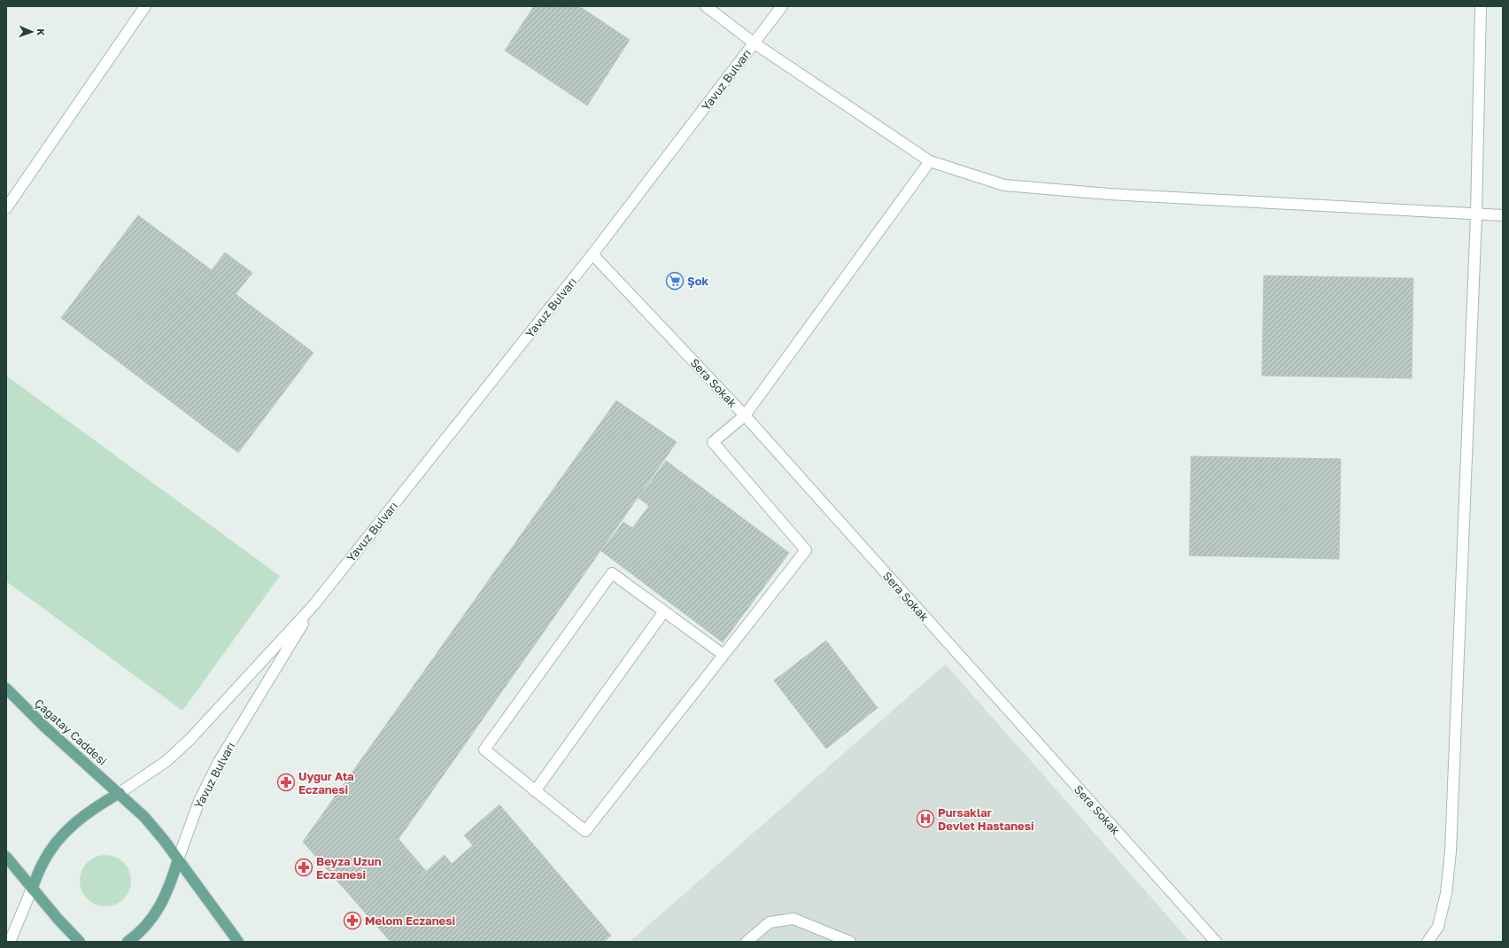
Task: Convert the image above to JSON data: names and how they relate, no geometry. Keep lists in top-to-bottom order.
{
  "streets": {
    "main road": ["Çağatay Caddesi"],
    "street": ["Yavuz Bulvarı", "Sera Sokak"]
  },
  "crossings": [
    ["Yavuz Bulvarı", "Sera Sokak"],
    ["Yavuz Bulvarı", "Çağatay Caddesi"]
  ],
  "places": {
    "supermarket": ["Şok"],
    "pharmacy": ["Uygur Ata Eczanesi", "Beyza Uzun Eczanesi", "Melom Eczanesi"],
    "hospital": ["Pursaklar Devlet Hastanesi"]
  },
  "north": "right"
}
